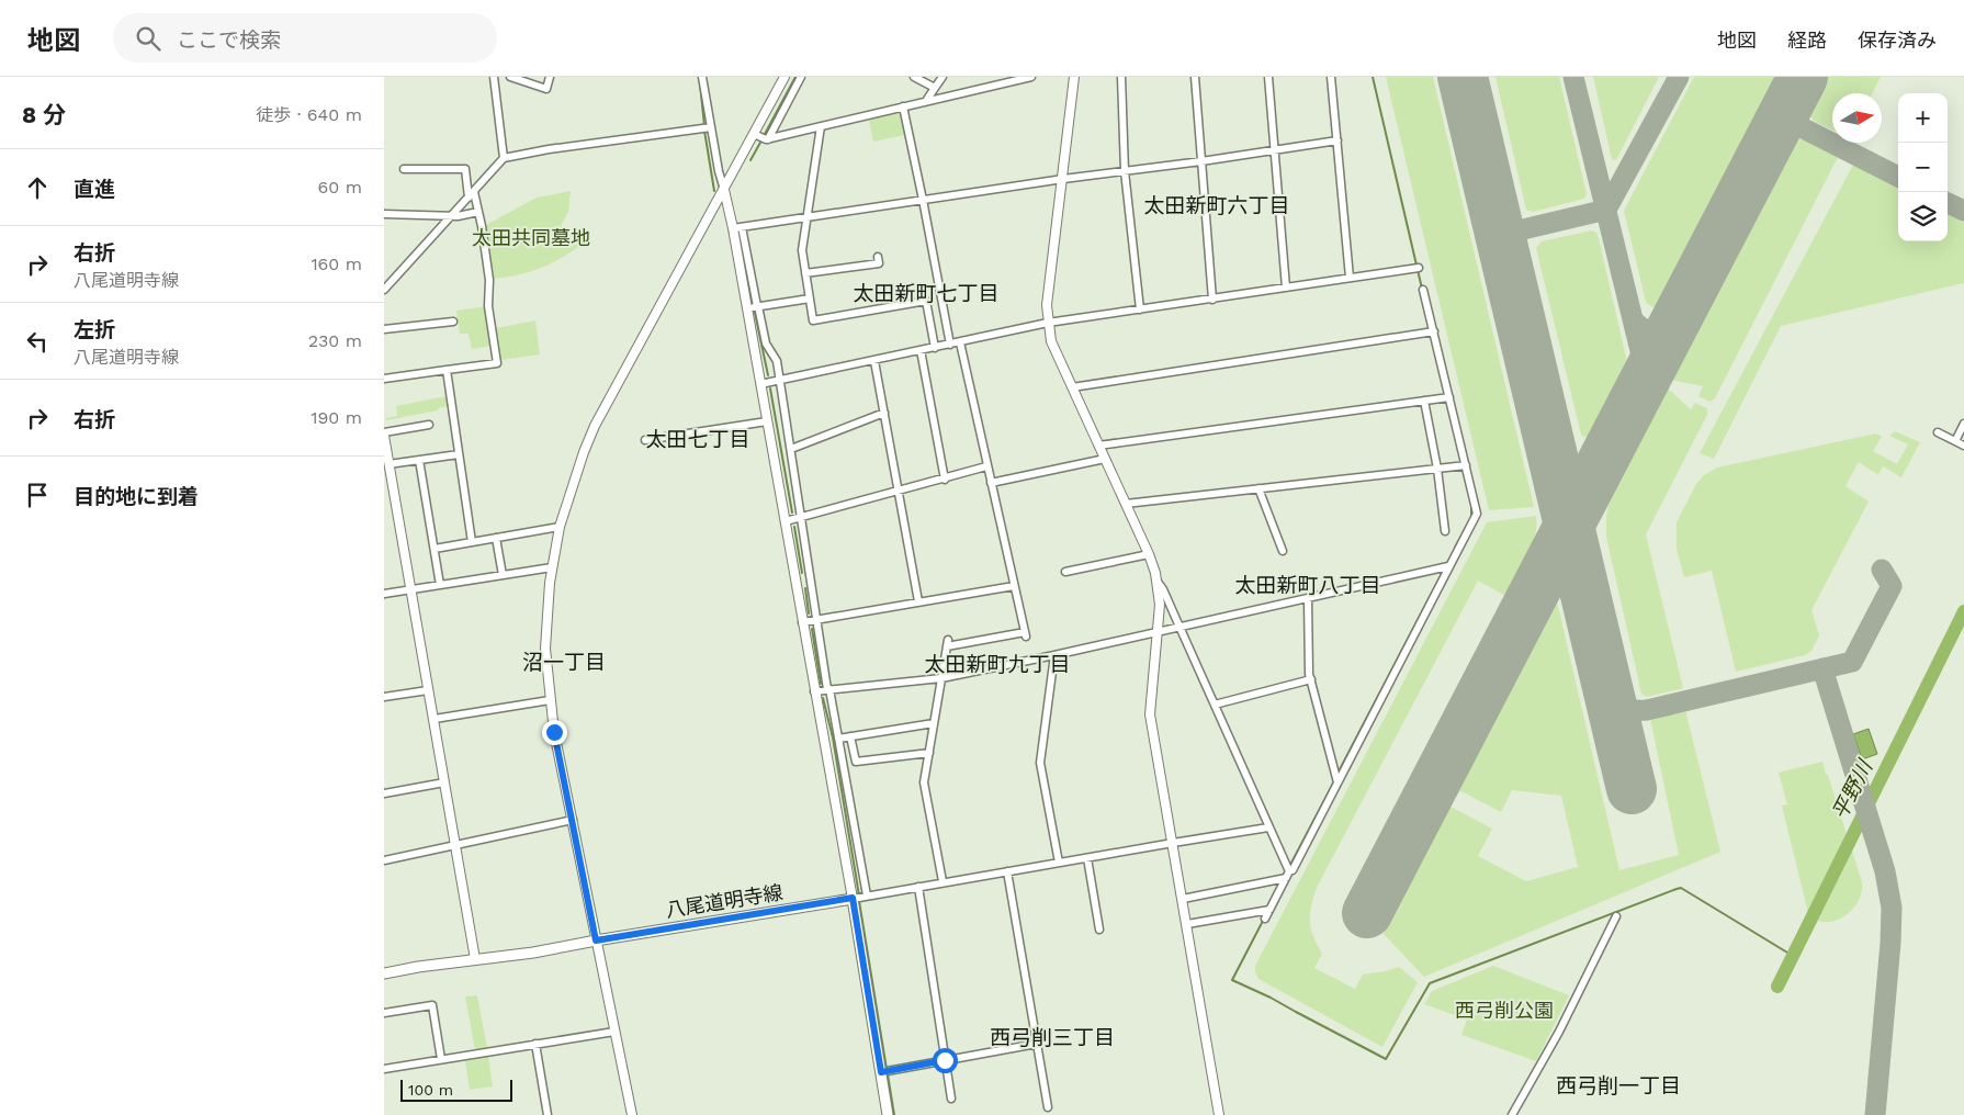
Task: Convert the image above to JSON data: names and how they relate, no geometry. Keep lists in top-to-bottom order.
{
  "streets": {
    "main road": ["八尾道明寺線"]
  },
  "districts": [
    "太田新町六丁目",
    "太田新町七丁目",
    "太田七丁目",
    "太田新町八丁目",
    "沼一丁目",
    "太田新町九丁目",
    "西弓削三丁目",
    "西弓削一丁目"
  ],
  "water": ["平野川"],
  "parks": ["太田共同墓地", "西弓削公園"],
  "scale_bar": "100 m",
  "north": "right",
  "page": {
    "header": "地図",
    "search": "ここで検索",
    "nav": ["地図", "経路", "保存済み"],
    "heading": ["8 分", "徒歩 · 640 m"],
    "map_buttons": ["+", "−"],
    "list": [
      ["直進", "60 m"],
      ["右折", "八尾道明寺線", "160 m"],
      ["左折", "八尾道明寺線", "230 m"],
      ["右折", "190 m"],
      "目的地に到着"
    ],
    "scale": "100 m"
  }
}
